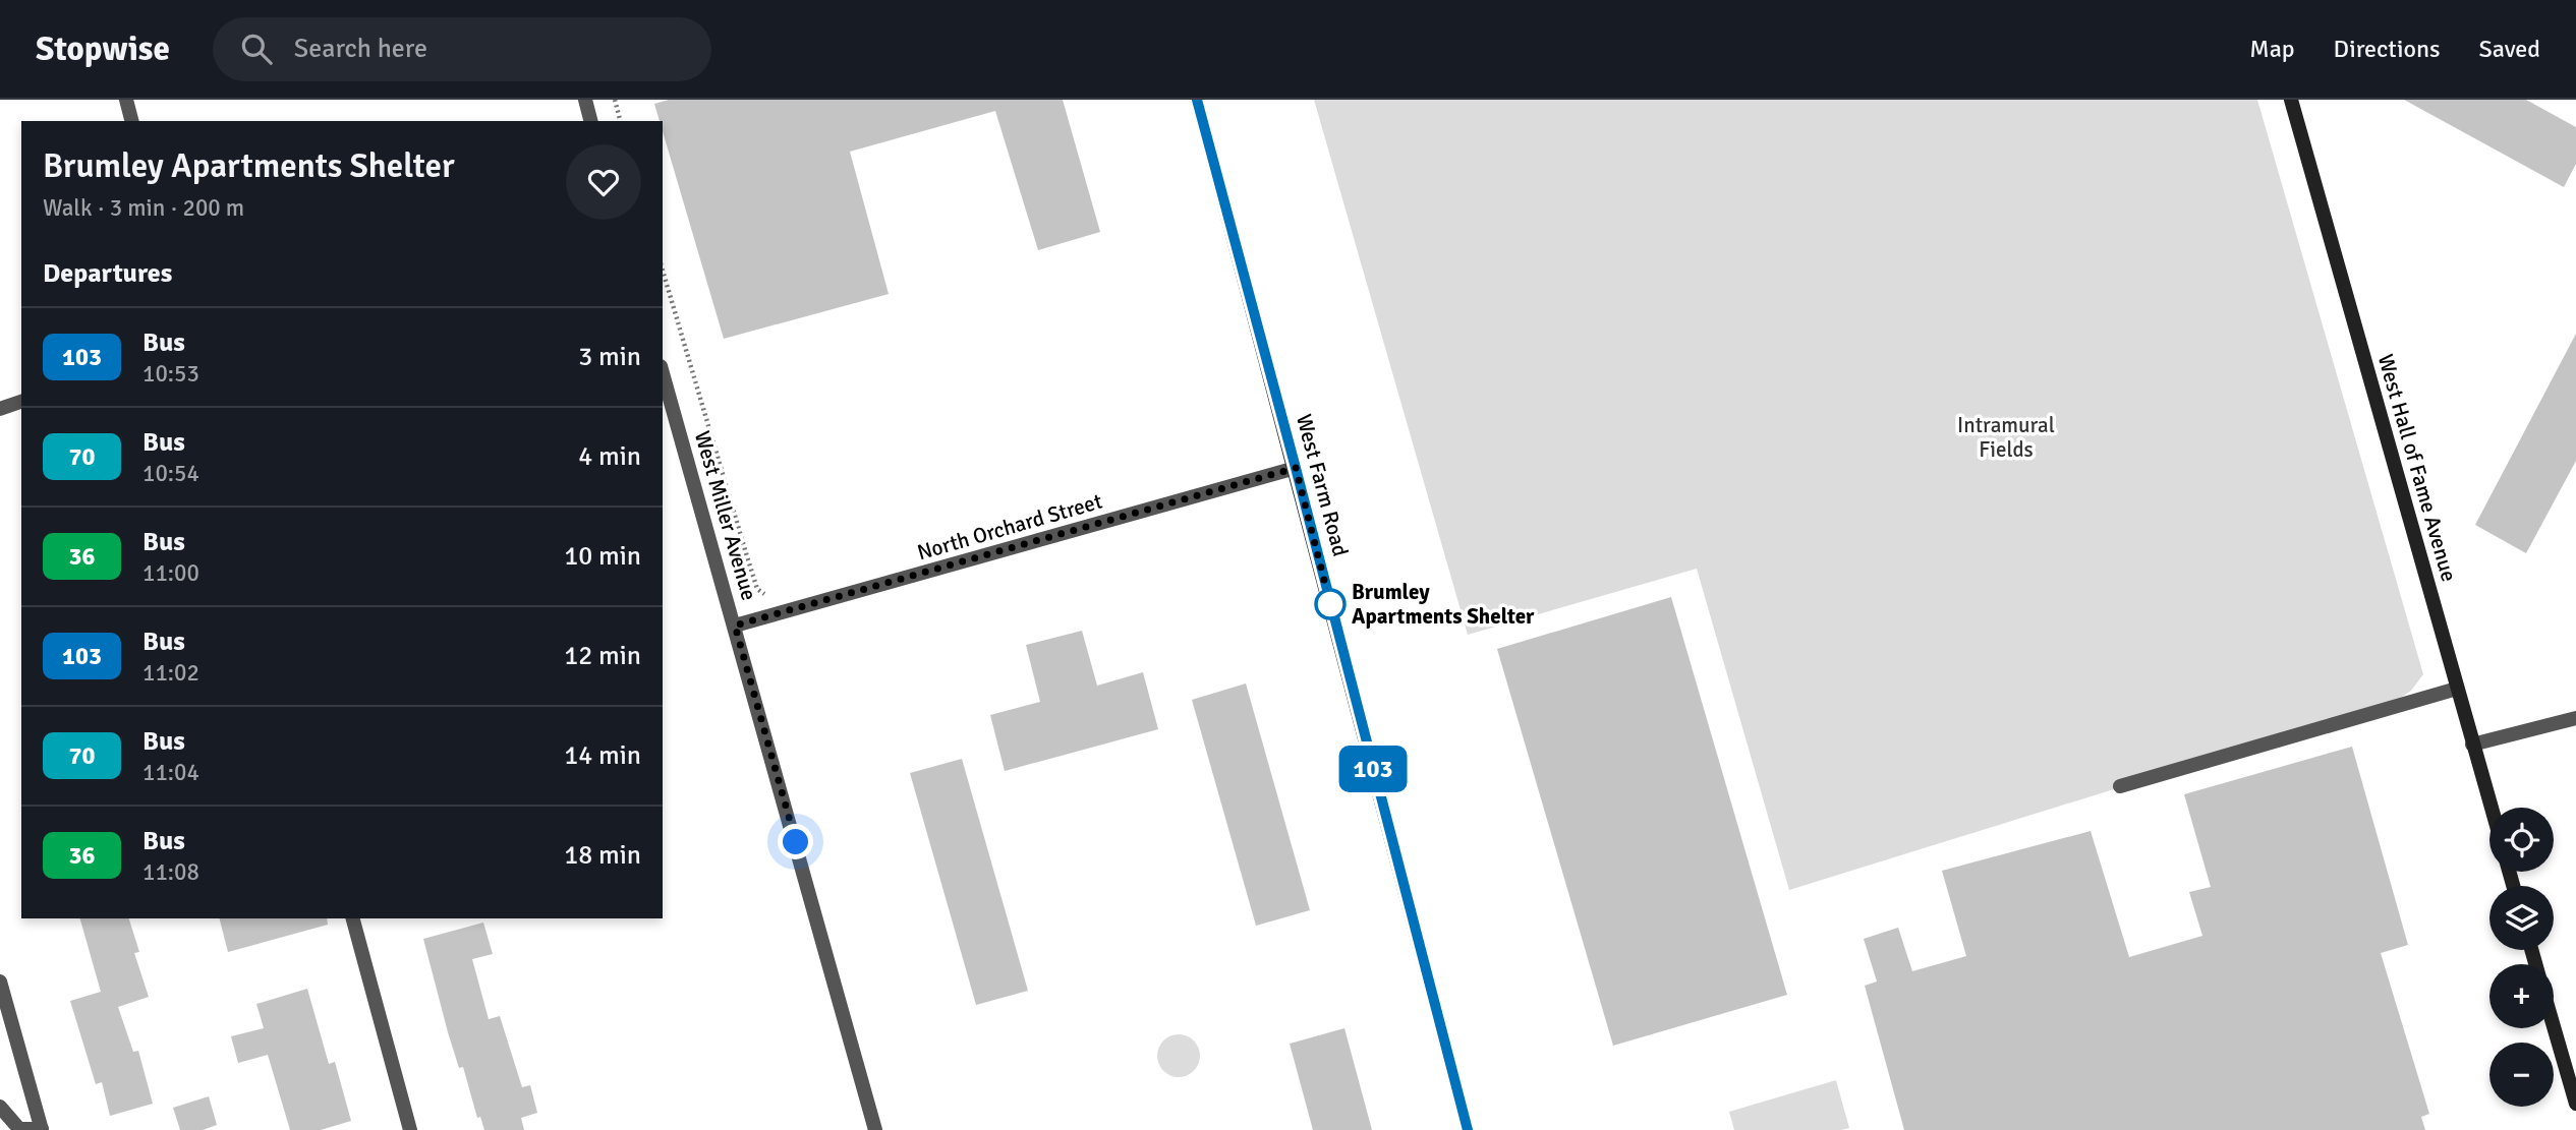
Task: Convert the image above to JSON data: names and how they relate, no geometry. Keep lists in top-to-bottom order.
{
  "streets": {
    "street": [
      "West Hall of Fame Avenue",
      "West Farm Road",
      "West Miller Avenue",
      "North Orchard Street"
    ]
  },
  "crossings": [
    ["West Farm Road", "North Orchard Street"],
    ["West Miller Avenue", "North Orchard Street"]
  ],
  "parks": ["Intramural Fields"],
  "places": ["Brumley Apartments Shelter"],
  "lines": ["bus line 103"],
  "page": {
    "header": "Stopwise",
    "search": "Search here",
    "nav": ["Map", "Directions", "Saved"],
    "on_map": "103",
    "heading": [
      ["Brumley Apartments Shelter", "Walk · 3 min · 200 m"],
      "Departures"
    ],
    "list": [
      {
        "mark": "103",
        "name": "Bus",
        "note": "10:53",
        "value": "3 min"
      },
      {
        "mark": "70",
        "name": "Bus",
        "note": "10:54",
        "value": "4 min"
      },
      {
        "mark": "36",
        "name": "Bus",
        "note": "11:00",
        "value": "10 min"
      },
      {
        "mark": "103",
        "name": "Bus",
        "note": "11:02",
        "value": "12 min"
      },
      {
        "mark": "70",
        "name": "Bus",
        "note": "11:04",
        "value": "14 min"
      },
      {
        "mark": "36",
        "name": "Bus",
        "note": "11:08",
        "value": "18 min"
      }
    ],
    "map_buttons": ["+", "−"]
  }
}
